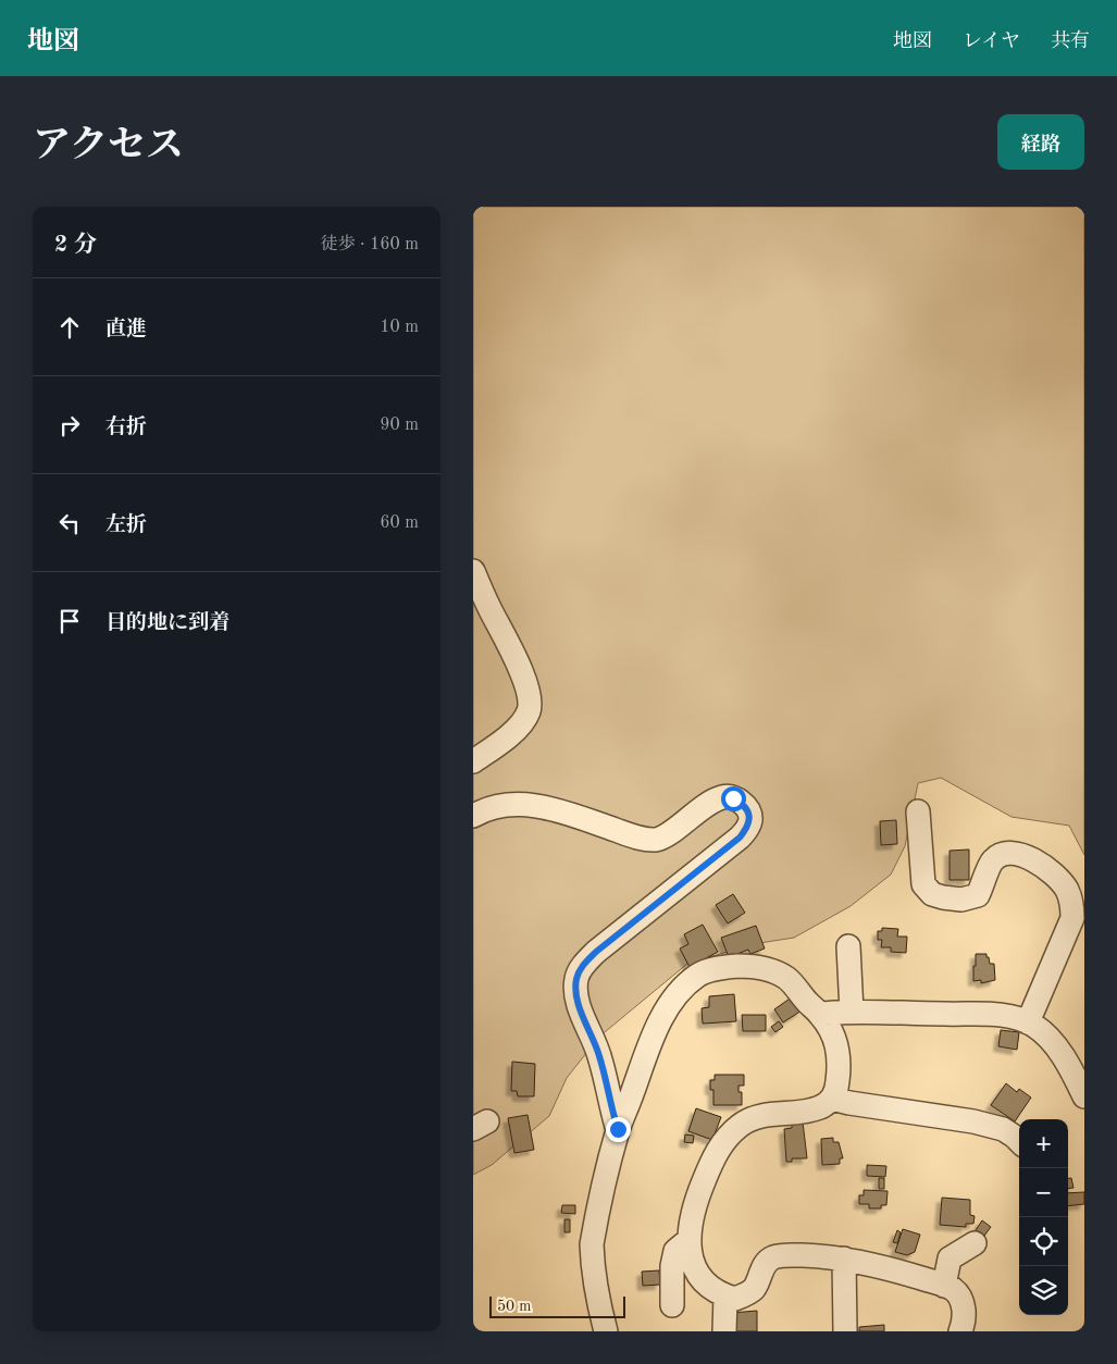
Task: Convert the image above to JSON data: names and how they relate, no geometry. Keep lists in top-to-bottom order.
{
  "scale_bar": "50 m",
  "page": {
    "header": "地図",
    "nav": ["地図", "レイヤ", "共有"],
    "title": "アクセス",
    "buttons": "経路",
    "heading": ["2 分", "徒歩 · 160 m"],
    "list": [
      ["直進", "10 m"],
      ["右折", "90 m"],
      ["左折", "60 m"],
      "目的地に到着"
    ],
    "map_buttons": ["+", "−"],
    "scale": "50 m"
  }
}
